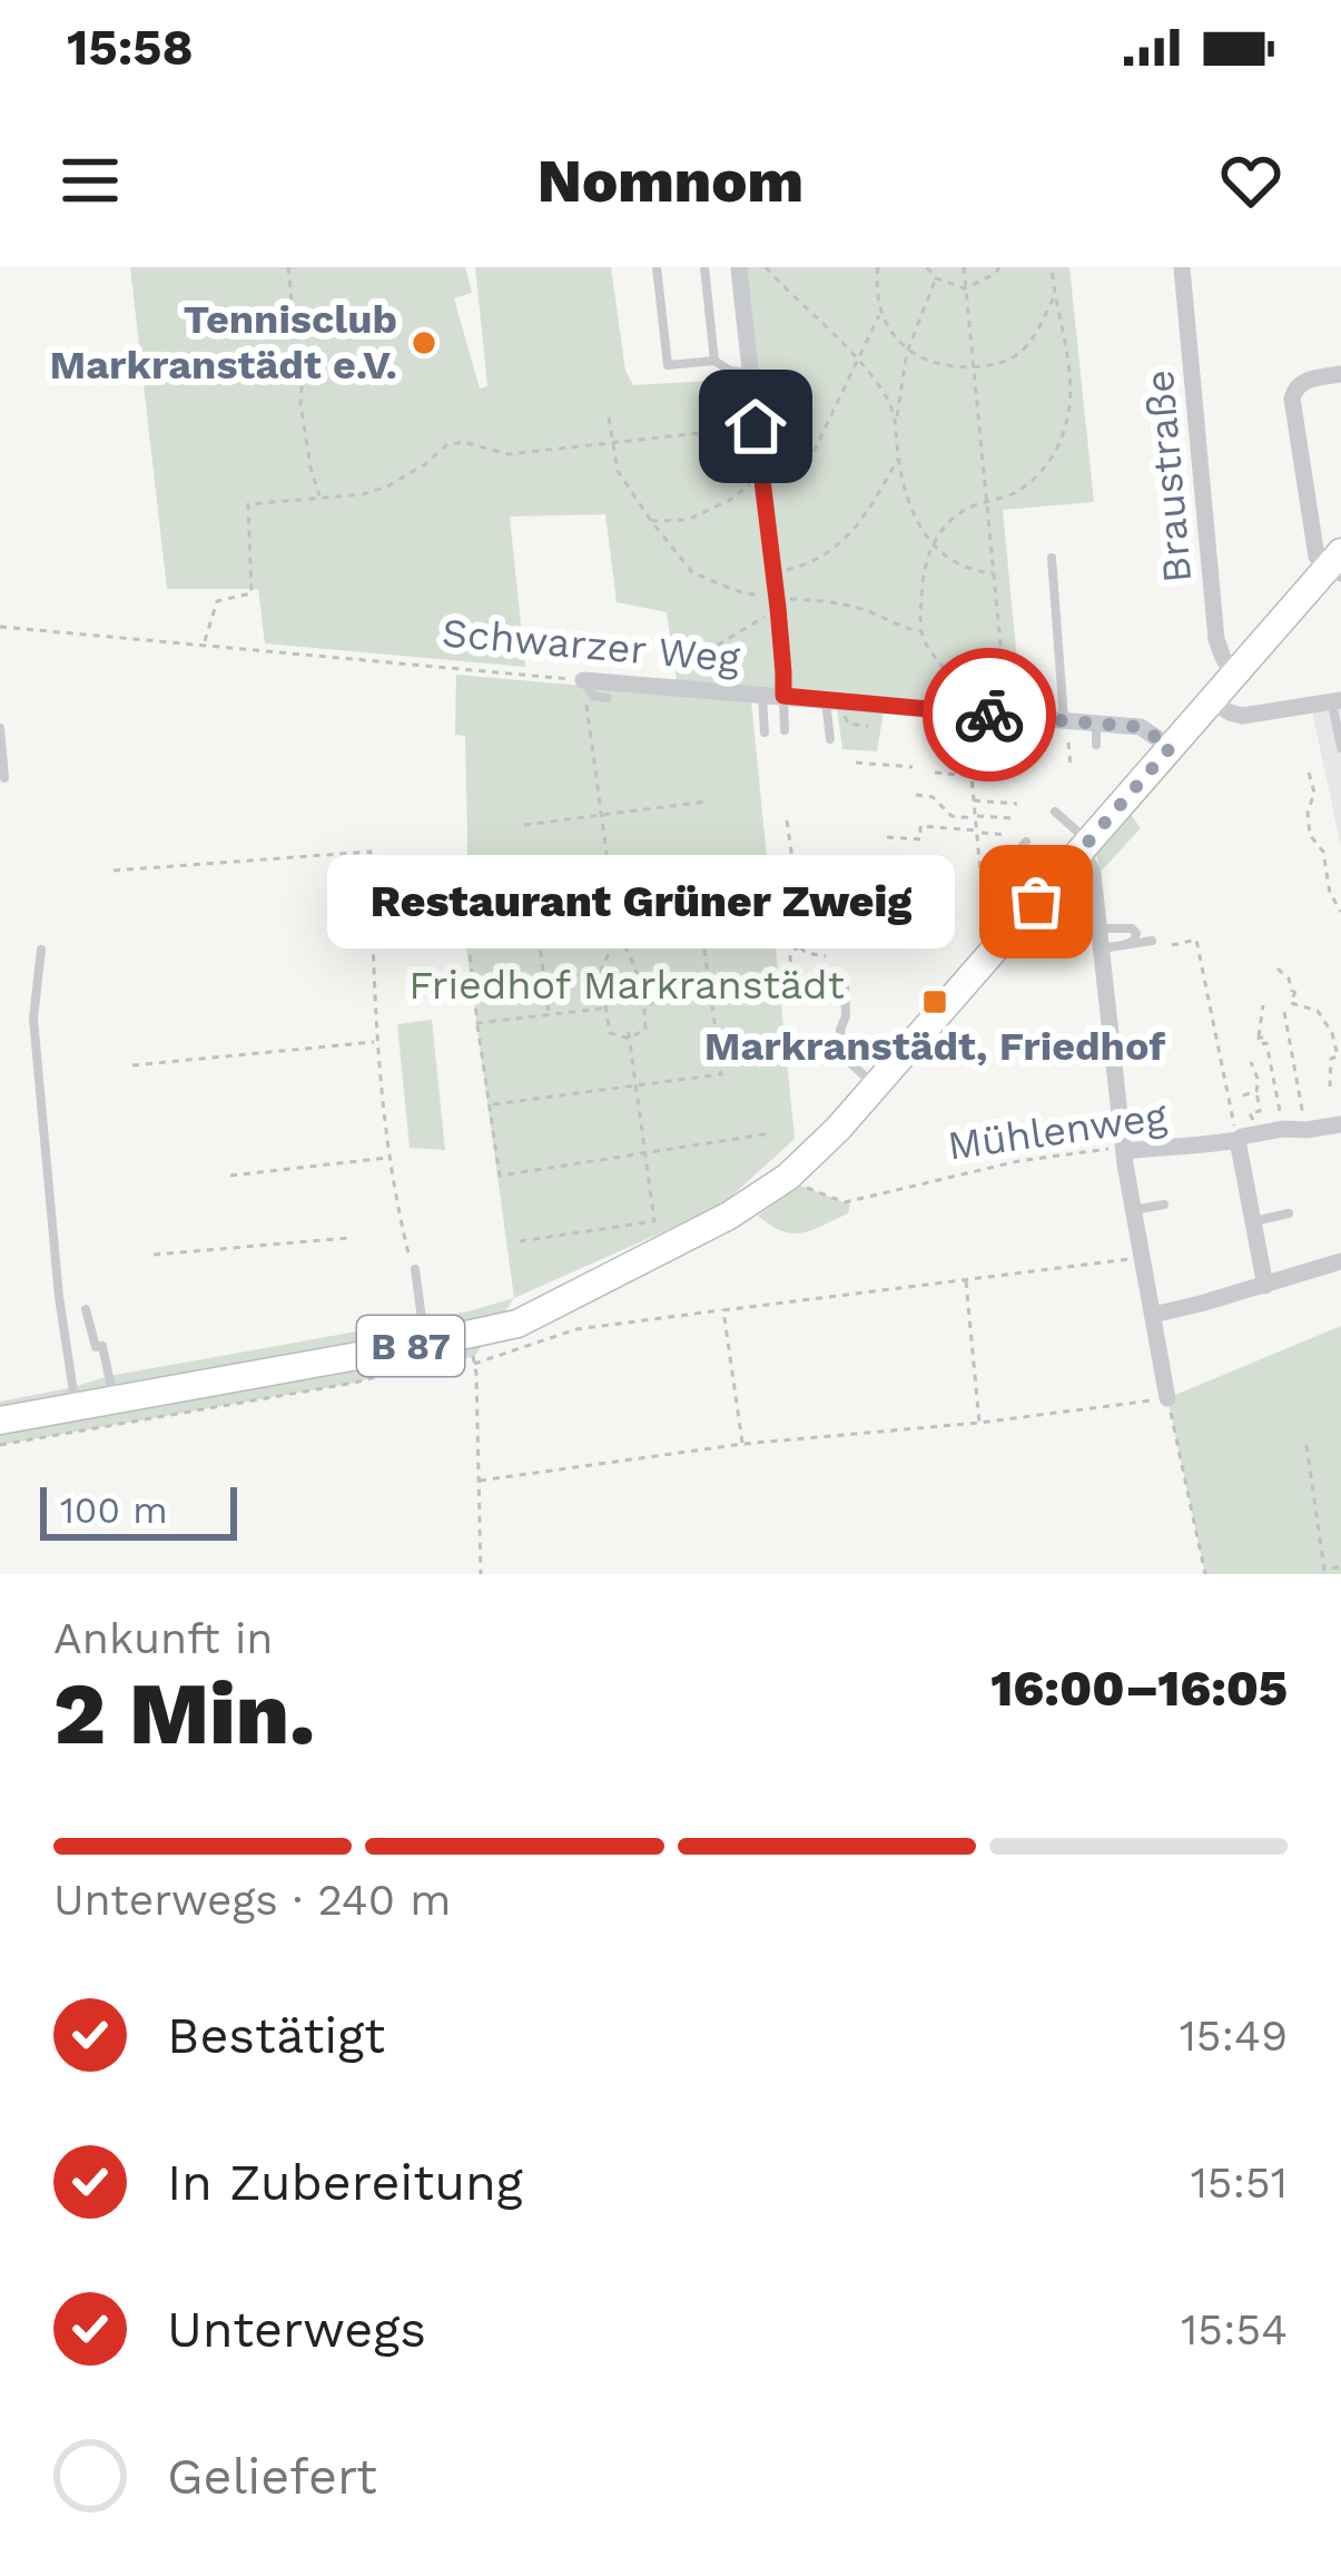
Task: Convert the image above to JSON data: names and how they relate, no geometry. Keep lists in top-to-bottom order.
{
  "streets": {
    "main road": ["B 87"],
    "street": ["Braustraße", "Schwarzer Weg", "Mühlenweg"]
  },
  "crossings": [
    ["Braustraße", "B 87"],
    ["Schwarzer Weg", "B 87"],
    ["Mühlenweg", "B 87"]
  ],
  "parks": ["Friedhof Markranstädt"],
  "places": {
    "other": ["Tennisclub Markranstädt e.V.", "Restaurant Grüner Zweig"],
    "transit": ["Markranstädt, Friedhof"]
  },
  "scale_bar": "100 m",
  "page": {
    "status": "15:58",
    "header": "Nomnom",
    "bubble": "Restaurant Grüner Zweig",
    "scale": "100 m",
    "heading": ["2 Min.", "Ankunft in", "16:00–16:05"],
    "bar": "Unterwegs · 240 m",
    "list": [
      ["Bestätigt", "15:49"],
      ["In Zubereitung", "15:51"],
      ["Unterwegs", "15:54"],
      "Geliefert"
    ]
  }
}
